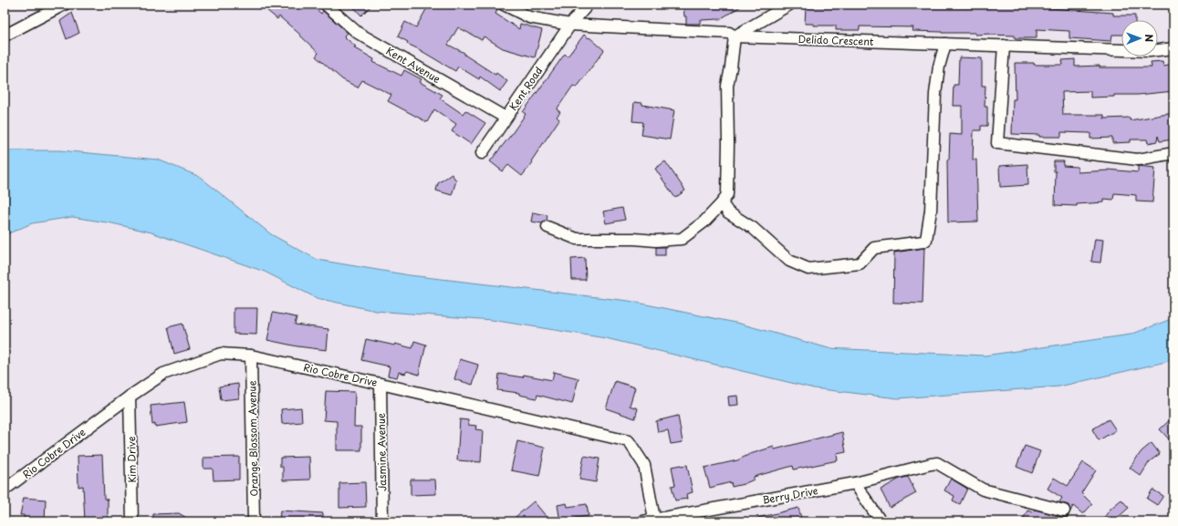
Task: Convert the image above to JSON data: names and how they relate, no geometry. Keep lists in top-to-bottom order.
{
  "streets": {
    "street": [
      "Delido Crescent",
      "Kent Avenue",
      "Kent Road",
      "Rio Cobre Drive",
      "Orange Blossom Avenue",
      "Jasmine Avenue",
      "Kim Drive",
      "Berry Drive"
    ]
  },
  "crossings": [
    ["Delido Crescent", "Kent Road"],
    ["Kent Avenue", "Kent Road"],
    ["Rio Cobre Drive", "Orange Blossom Avenue"],
    ["Rio Cobre Drive", "Jasmine Avenue"],
    ["Rio Cobre Drive", "Kim Drive"],
    ["Rio Cobre Drive", "Berry Drive"]
  ],
  "north": "right"
}
